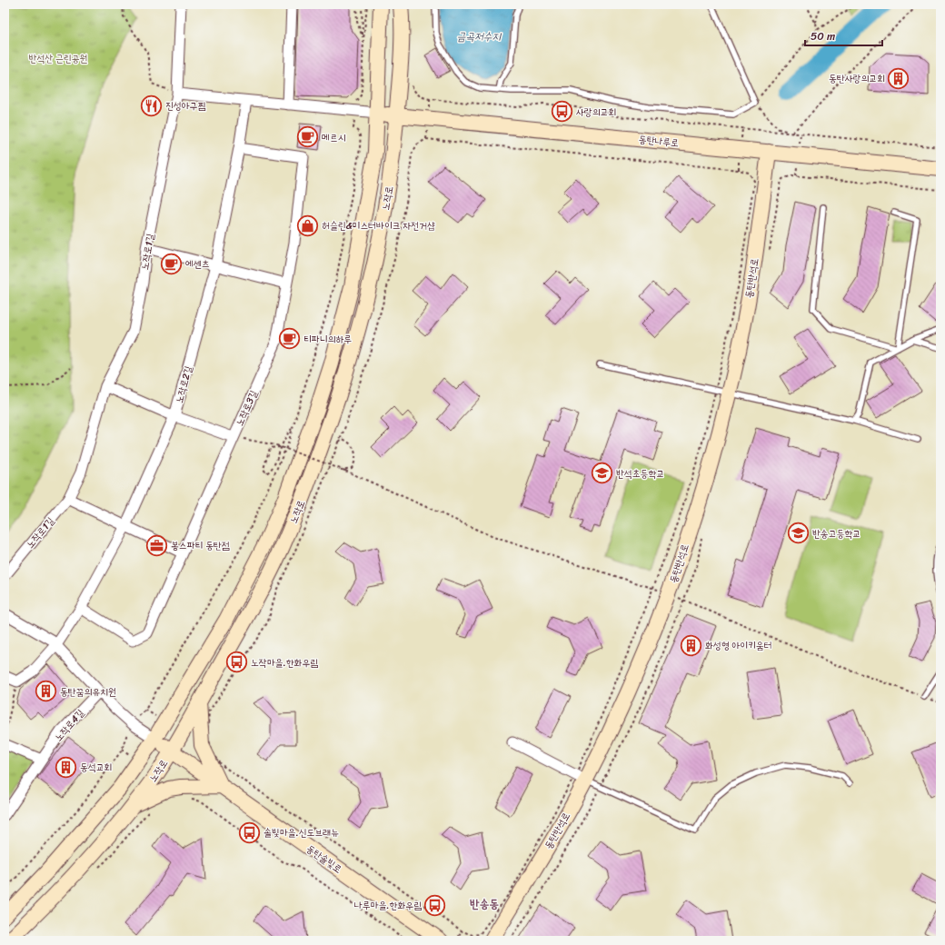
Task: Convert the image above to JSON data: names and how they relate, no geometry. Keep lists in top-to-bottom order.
{
  "streets": {
    "street": [
      "동탄나루로",
      "노작로",
      "노작로1길",
      "동탄반석로",
      "노작로2길",
      "노작로3길",
      "노작로4길",
      "동탄솔빛로"
    ]
  },
  "crossings": [
    ["동탄나루로", "노작로"],
    ["동탄나루로", "동탄반석로"],
    ["노작로", "동탄솔빛로"],
    ["노작로2길", "노작로3길"]
  ],
  "districts": ["반송동"],
  "water": ["금곡저수지"],
  "parks": ["반석산 근린공원"],
  "places": {
    "building": [
      "동탄사랑의교회",
      "화성형 아이키움터",
      "동탄꿈의유치원",
      "동석교회"
    ],
    "restaurant": ["진성아구찜"],
    "bus stop": [
      "사랑의교회",
      "노작마을.한화우림",
      "솔빛마을.신도브래뉴",
      "나루마을.한화우림"
    ],
    "cafe": ["메르시", "에센츠", "티파니의하루"],
    "shop": ["허슬린&미스터바이크 자전거샵"],
    "school or university": ["반석초등학교", "반송고등학교"],
    "office": ["봉스파티 동탄점"]
  },
  "scale_bar": "50 m"
}
